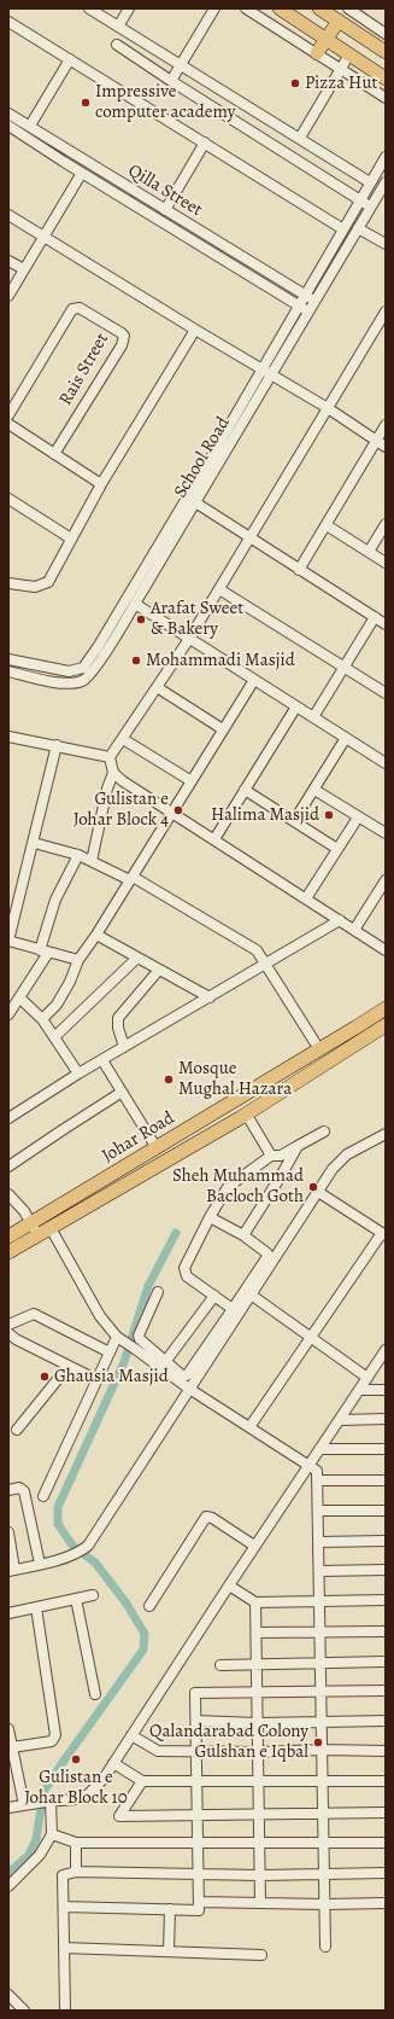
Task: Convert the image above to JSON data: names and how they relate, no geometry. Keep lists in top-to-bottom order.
{
  "streets": {
    "main road": ["Johar Road"],
    "street": ["Qilla Street", "Rais Street", "School Road"]
  },
  "crossings": [
    ["Qilla Street", "School Road"]
  ],
  "places": [
    "Pizza Hut",
    "Impressive computer academy",
    "Arafat Sweet & Bakery",
    "Mohammadi Masjid",
    "Gulistan e Johar Block 4",
    "Halima Masjid",
    "Mosque Mughal Hazara",
    "Sheh Muhammad Bacloch Goth",
    "Ghausia Masjid",
    "Qalandarabad Colony Gulshan e Iqbal",
    "Gulistan e Johar Block 10"
  ]
}
